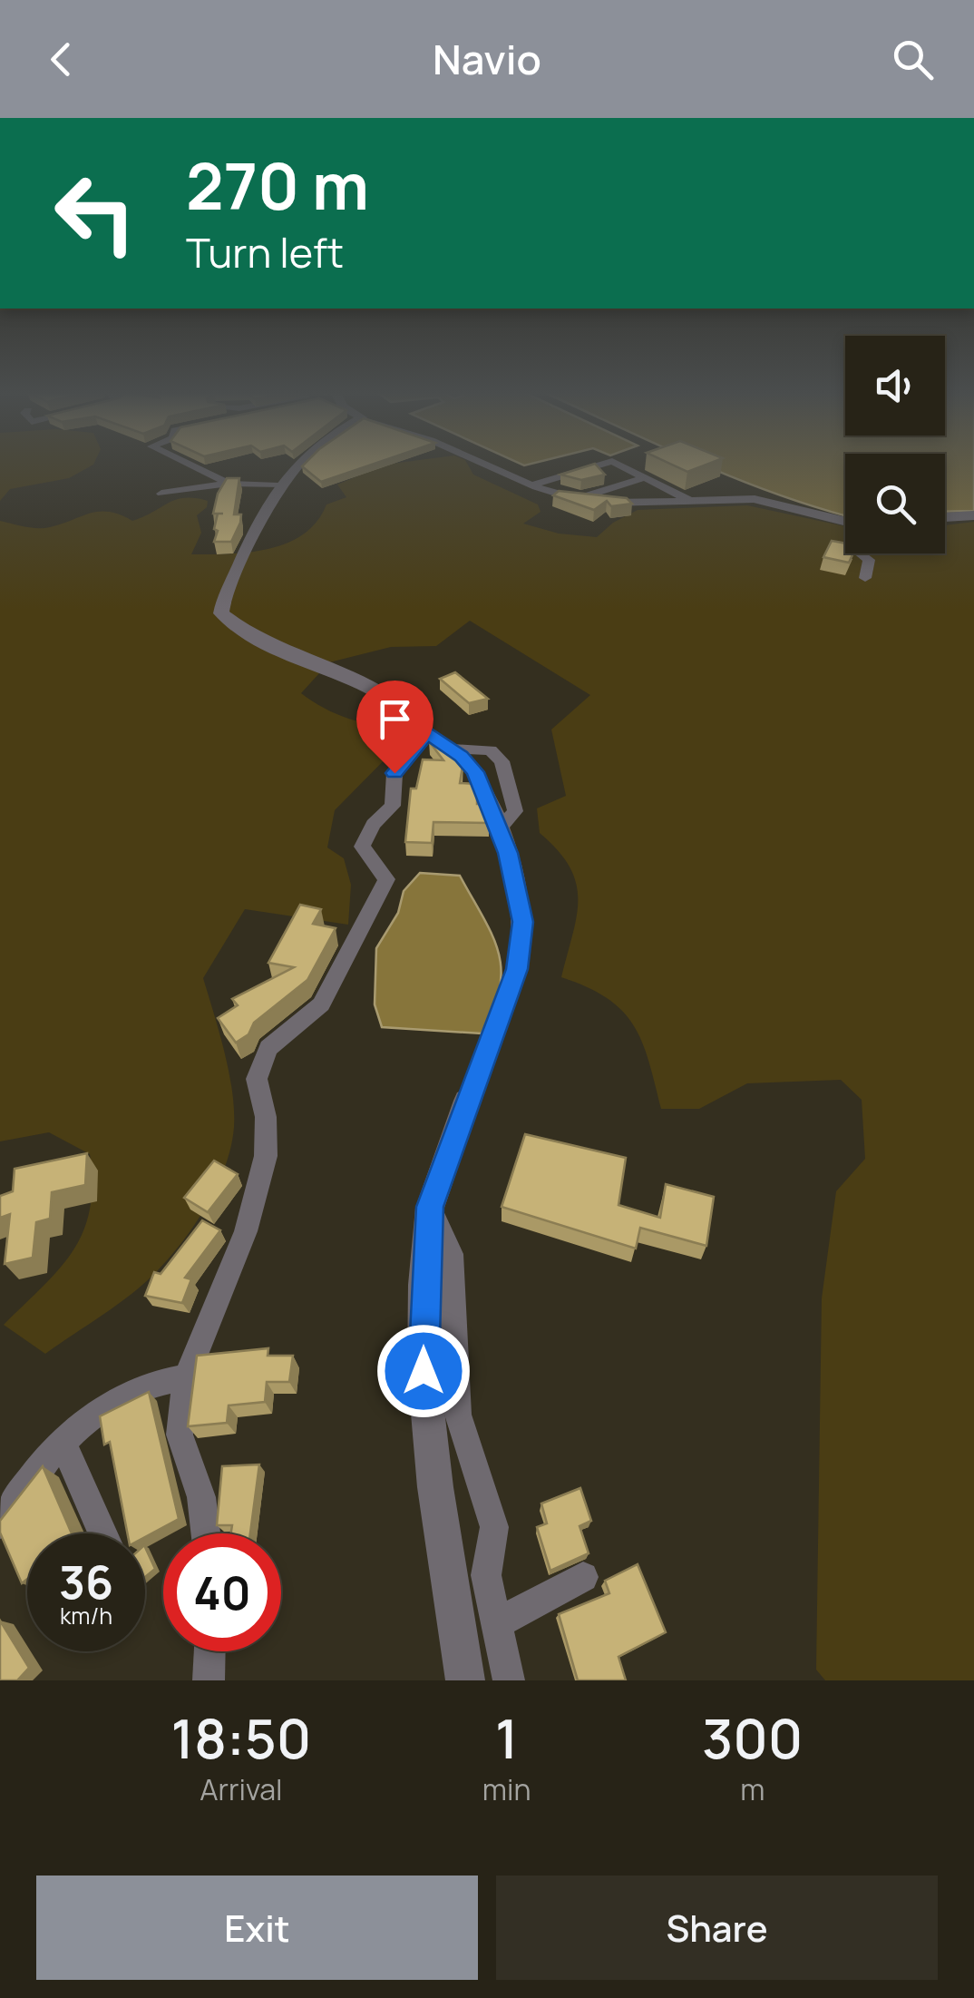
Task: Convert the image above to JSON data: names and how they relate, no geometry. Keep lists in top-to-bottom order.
{
  "page": {
    "header": "Navio",
    "turn": ["270 m", "Turn left"],
    "speed": "36 km/h",
    "limit": "40",
    "eta": [
      "18:50",
      "Arrival",
      "1",
      "min",
      "300",
      "m"
    ],
    "buttons": ["Exit", "Share"]
  }
}
